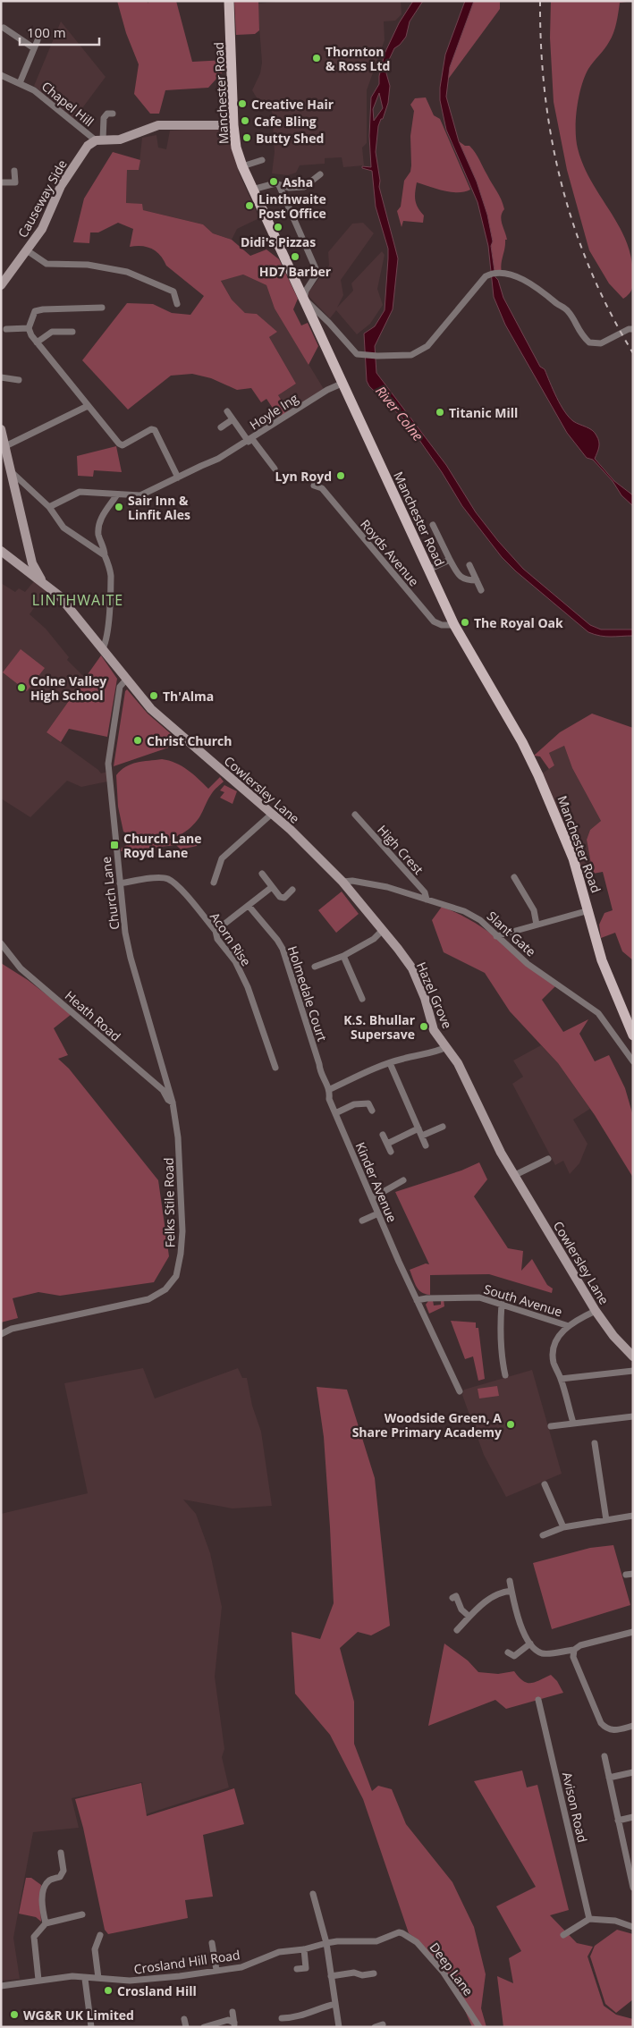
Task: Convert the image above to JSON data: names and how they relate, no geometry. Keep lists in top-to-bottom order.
{
  "streets": {
    "main road": ["Manchester Road"],
    "street": [
      "Chapel Hill",
      "Causeway Side",
      "Hoyle Ing",
      "Royds Avenue",
      "Cowlersley Lane",
      "High Crest",
      "Church Lane",
      "Slant Gate",
      "Acorn Rise",
      "Holmedale Court",
      "Hazel Grove",
      "Heath Road",
      "Kinder Avenue",
      "Felks Stile Road",
      "South Avenue",
      "Avison Road",
      "Crosland Hill Road",
      "Deep Lane"
    ]
  },
  "crossings": [
    ["Manchester Road", "Hoyle Ing"],
    ["Manchester Road", "Royds Avenue"],
    ["Chapel Hill", "Causeway Side"],
    ["Cowlersley Lane", "Church Lane"],
    ["Cowlersley Lane", "Slant Gate"],
    ["Cowlersley Lane", "Hazel Grove"],
    ["High Crest", "Slant Gate"],
    ["Church Lane", "Acorn Rise"],
    ["Church Lane", "Heath Road"],
    ["Church Lane", "Felks Stile Road"],
    ["Slant Gate", "Hazel Grove"],
    ["Holmedale Court", "Kinder Avenue"],
    ["Heath Road", "Felks Stile Road"],
    ["Kinder Avenue", "South Avenue"],
    ["Crosland Hill Road", "Deep Lane"]
  ],
  "districts": ["LINTHWAITE"],
  "water": ["River Colne"],
  "places": {
    "other": [
      "Thornton & Ross Ltd",
      "Creative Hair",
      "Cafe Bling",
      "Butty Shed",
      "Asha",
      "Linthwaite Post Office",
      "Didi's Pizzas",
      "HD7 Barber",
      "Titanic Mill",
      "Lyn Royd",
      "Sair Inn & Linfit Ales",
      "The Royal Oak",
      "Colne Valley High School",
      "Th'Alma",
      "Christ Church",
      "K.S. Bhullar Supersave",
      "Woodside Green, A Share Primary Academy",
      "Crosland Hill",
      "WG&R UK Limited"
    ],
    "transit": ["Church Lane Royd Lane"]
  },
  "scale_bar": "100 m"
}
